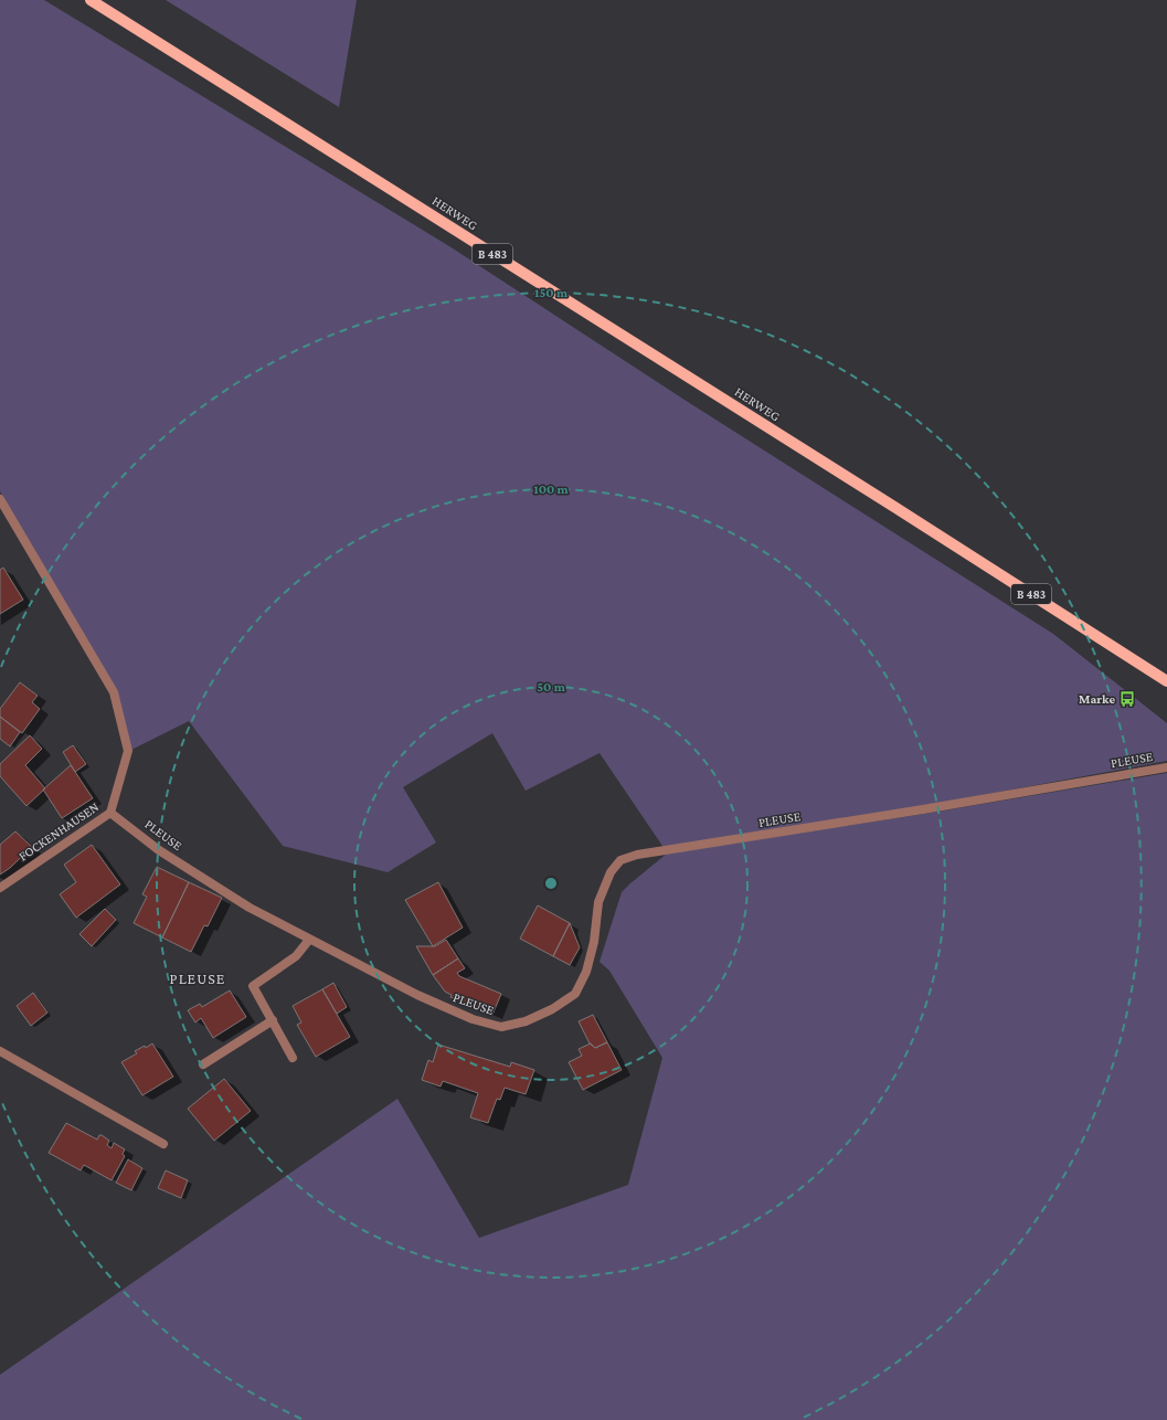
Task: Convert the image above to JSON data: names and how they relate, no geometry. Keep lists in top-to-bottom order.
{
  "streets": {
    "main road": ["HERWEG", "B 483"],
    "street": ["PLEUSE", "FOCKENHAUSEN"]
  },
  "crossings": [
    ["PLEUSE", "FOCKENHAUSEN"]
  ],
  "districts": ["PLEUSE"],
  "places": {
    "bus stop": ["Marke"]
  },
  "rings": ["150 m", "100 m", "50 m"]
}
